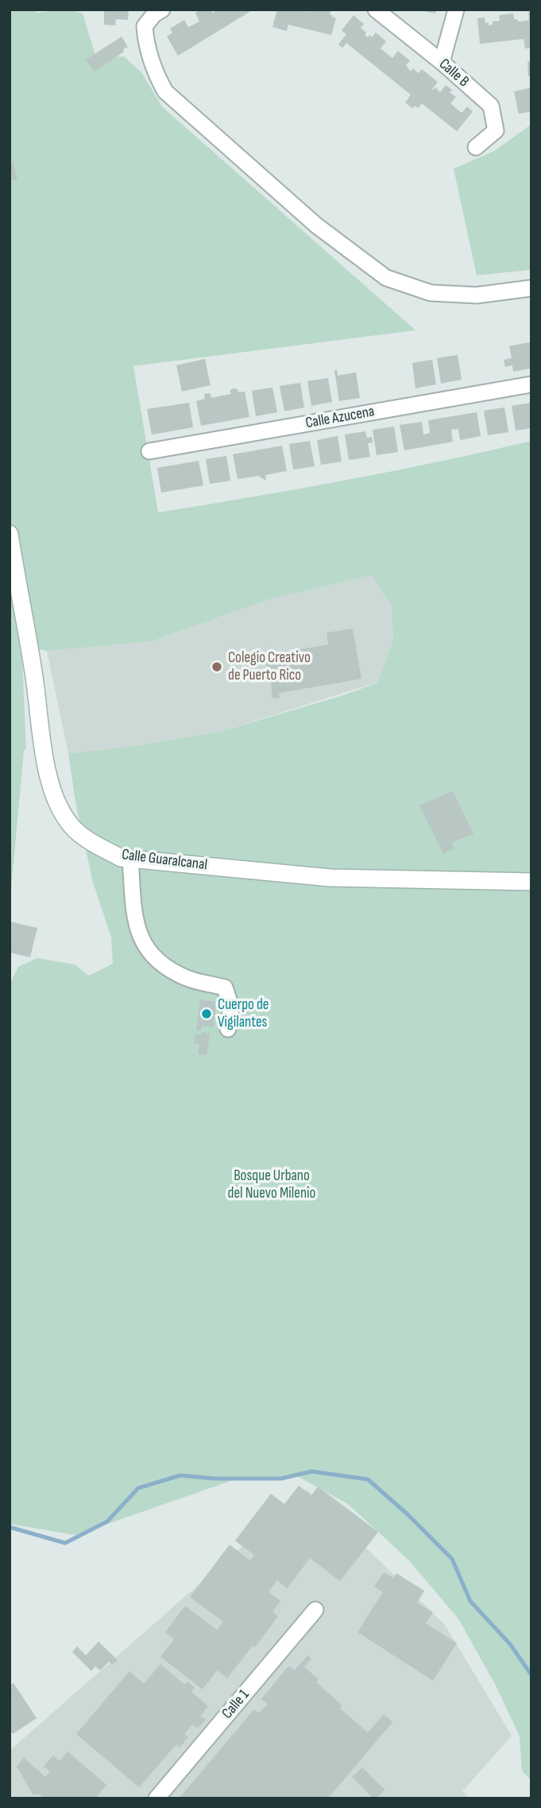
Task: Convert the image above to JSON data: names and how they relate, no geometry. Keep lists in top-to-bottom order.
{
  "streets": {
    "street": [
      "Calle B",
      "Calle Azucena",
      "Calle Guaralcanal",
      "Calle 1"
    ]
  },
  "parks": ["Bosque Urbano del Nuevo Milenio"],
  "places": ["Colegio Creativo de Puerto Rico", "Cuerpo de Vigilantes"]
}
